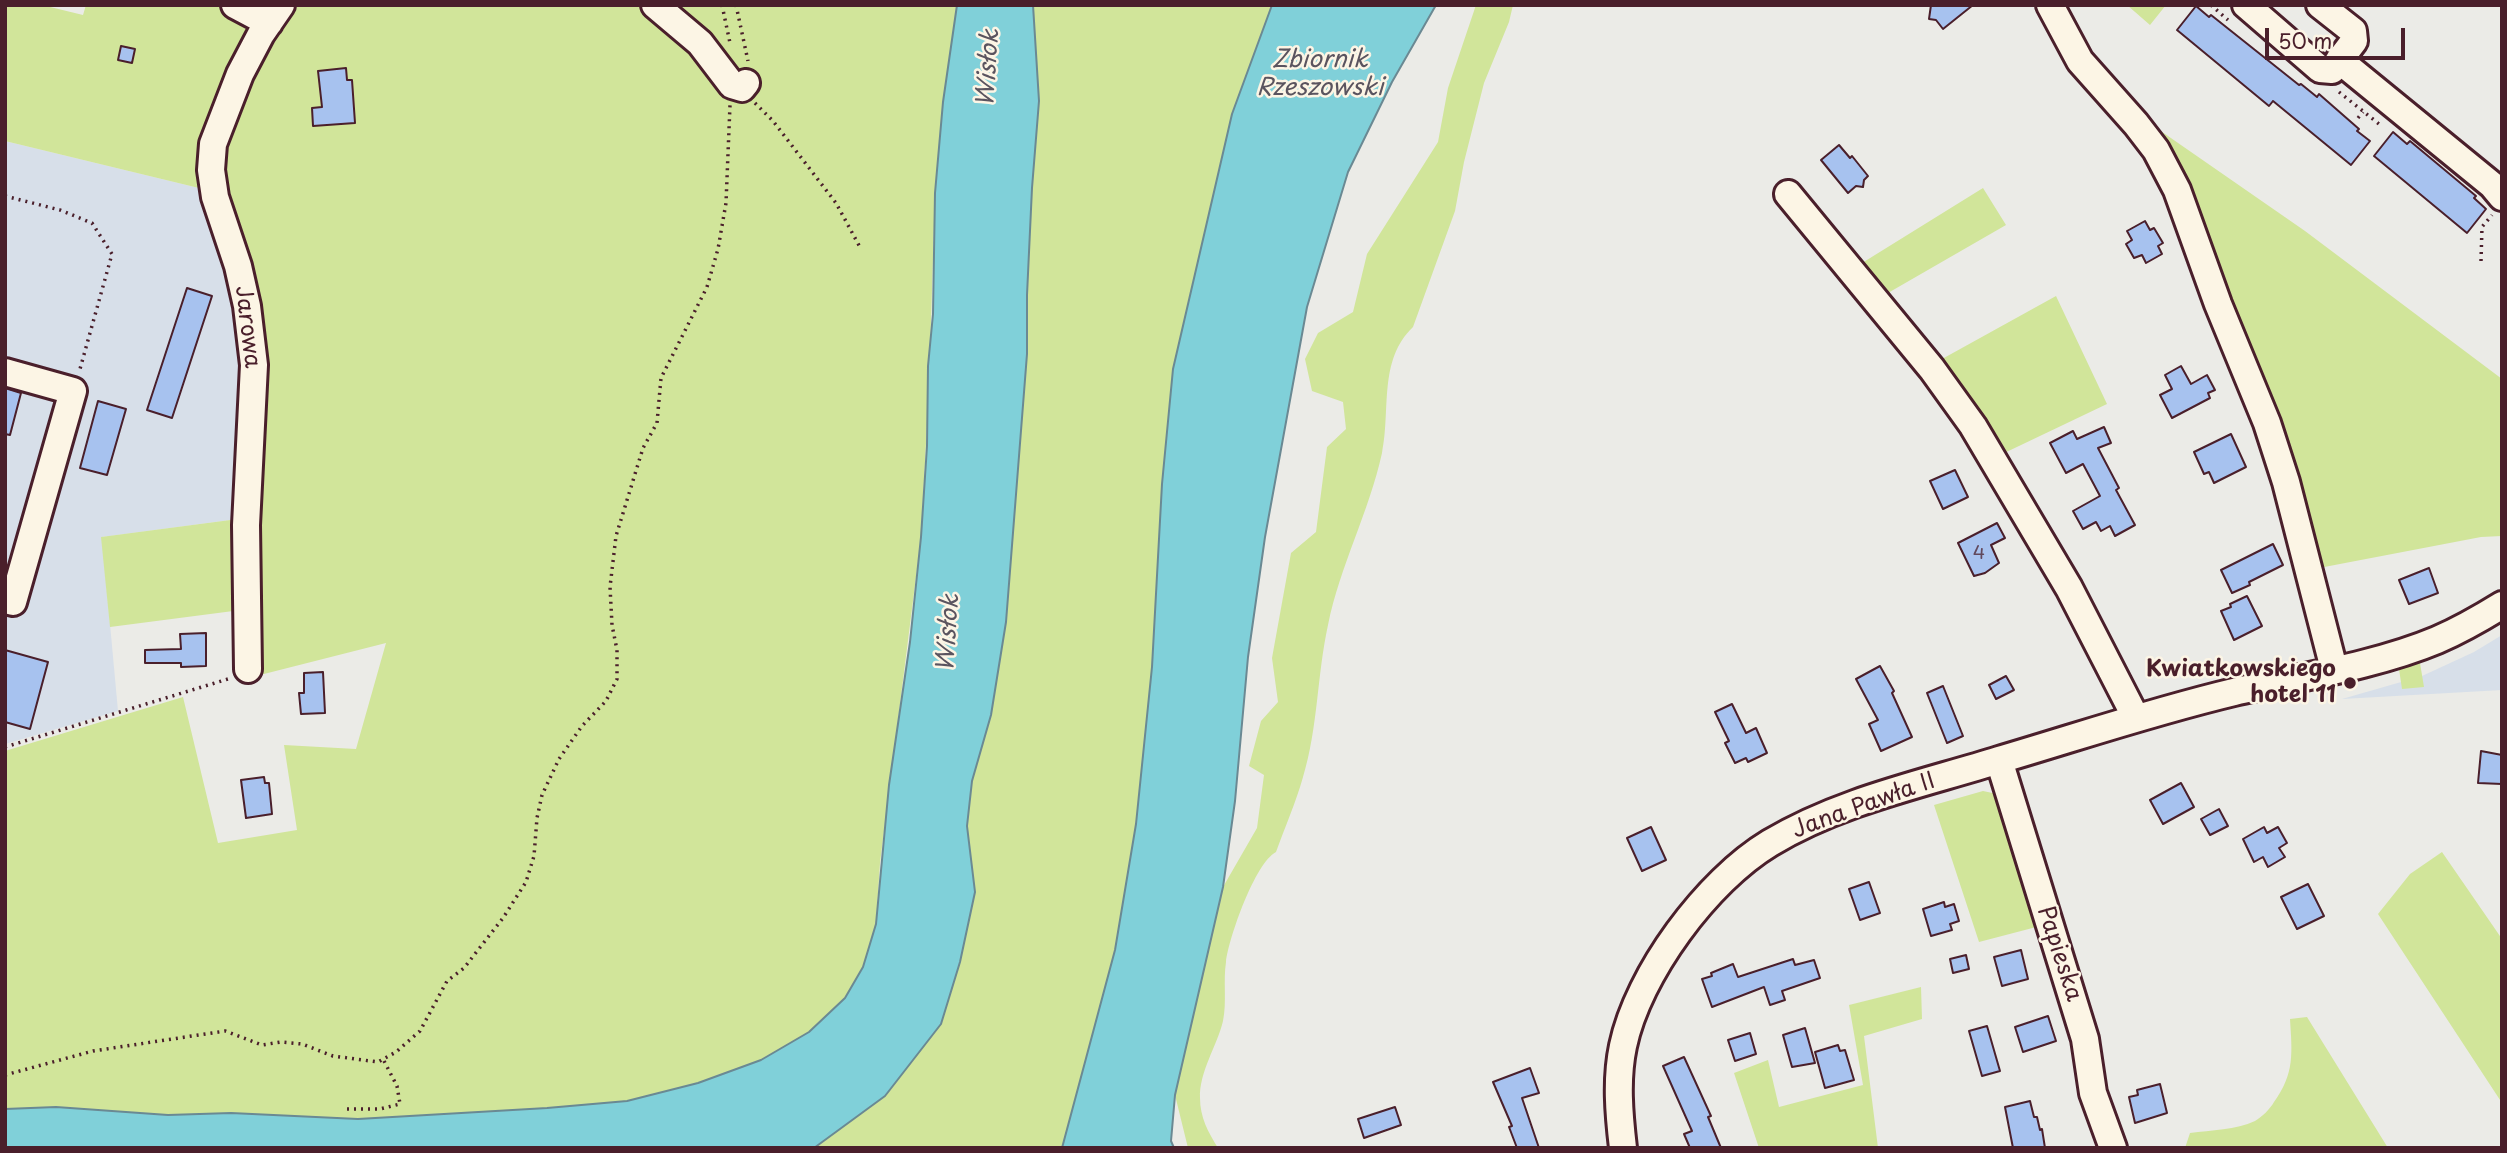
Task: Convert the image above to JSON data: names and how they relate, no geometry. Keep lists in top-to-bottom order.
{
  "streets": {
    "street": ["Jarowa", "Jana Pawła II", "Papieska"]
  },
  "crossings": [
    ["Jana Pawła II", "Papieska"]
  ],
  "water": ["Zbiornik Rzeszowski", "Wisłok"],
  "places": ["Kwiatkowskiego hotel 11"],
  "house_numbers": ["4"],
  "scale_bar": "50 m"
}
